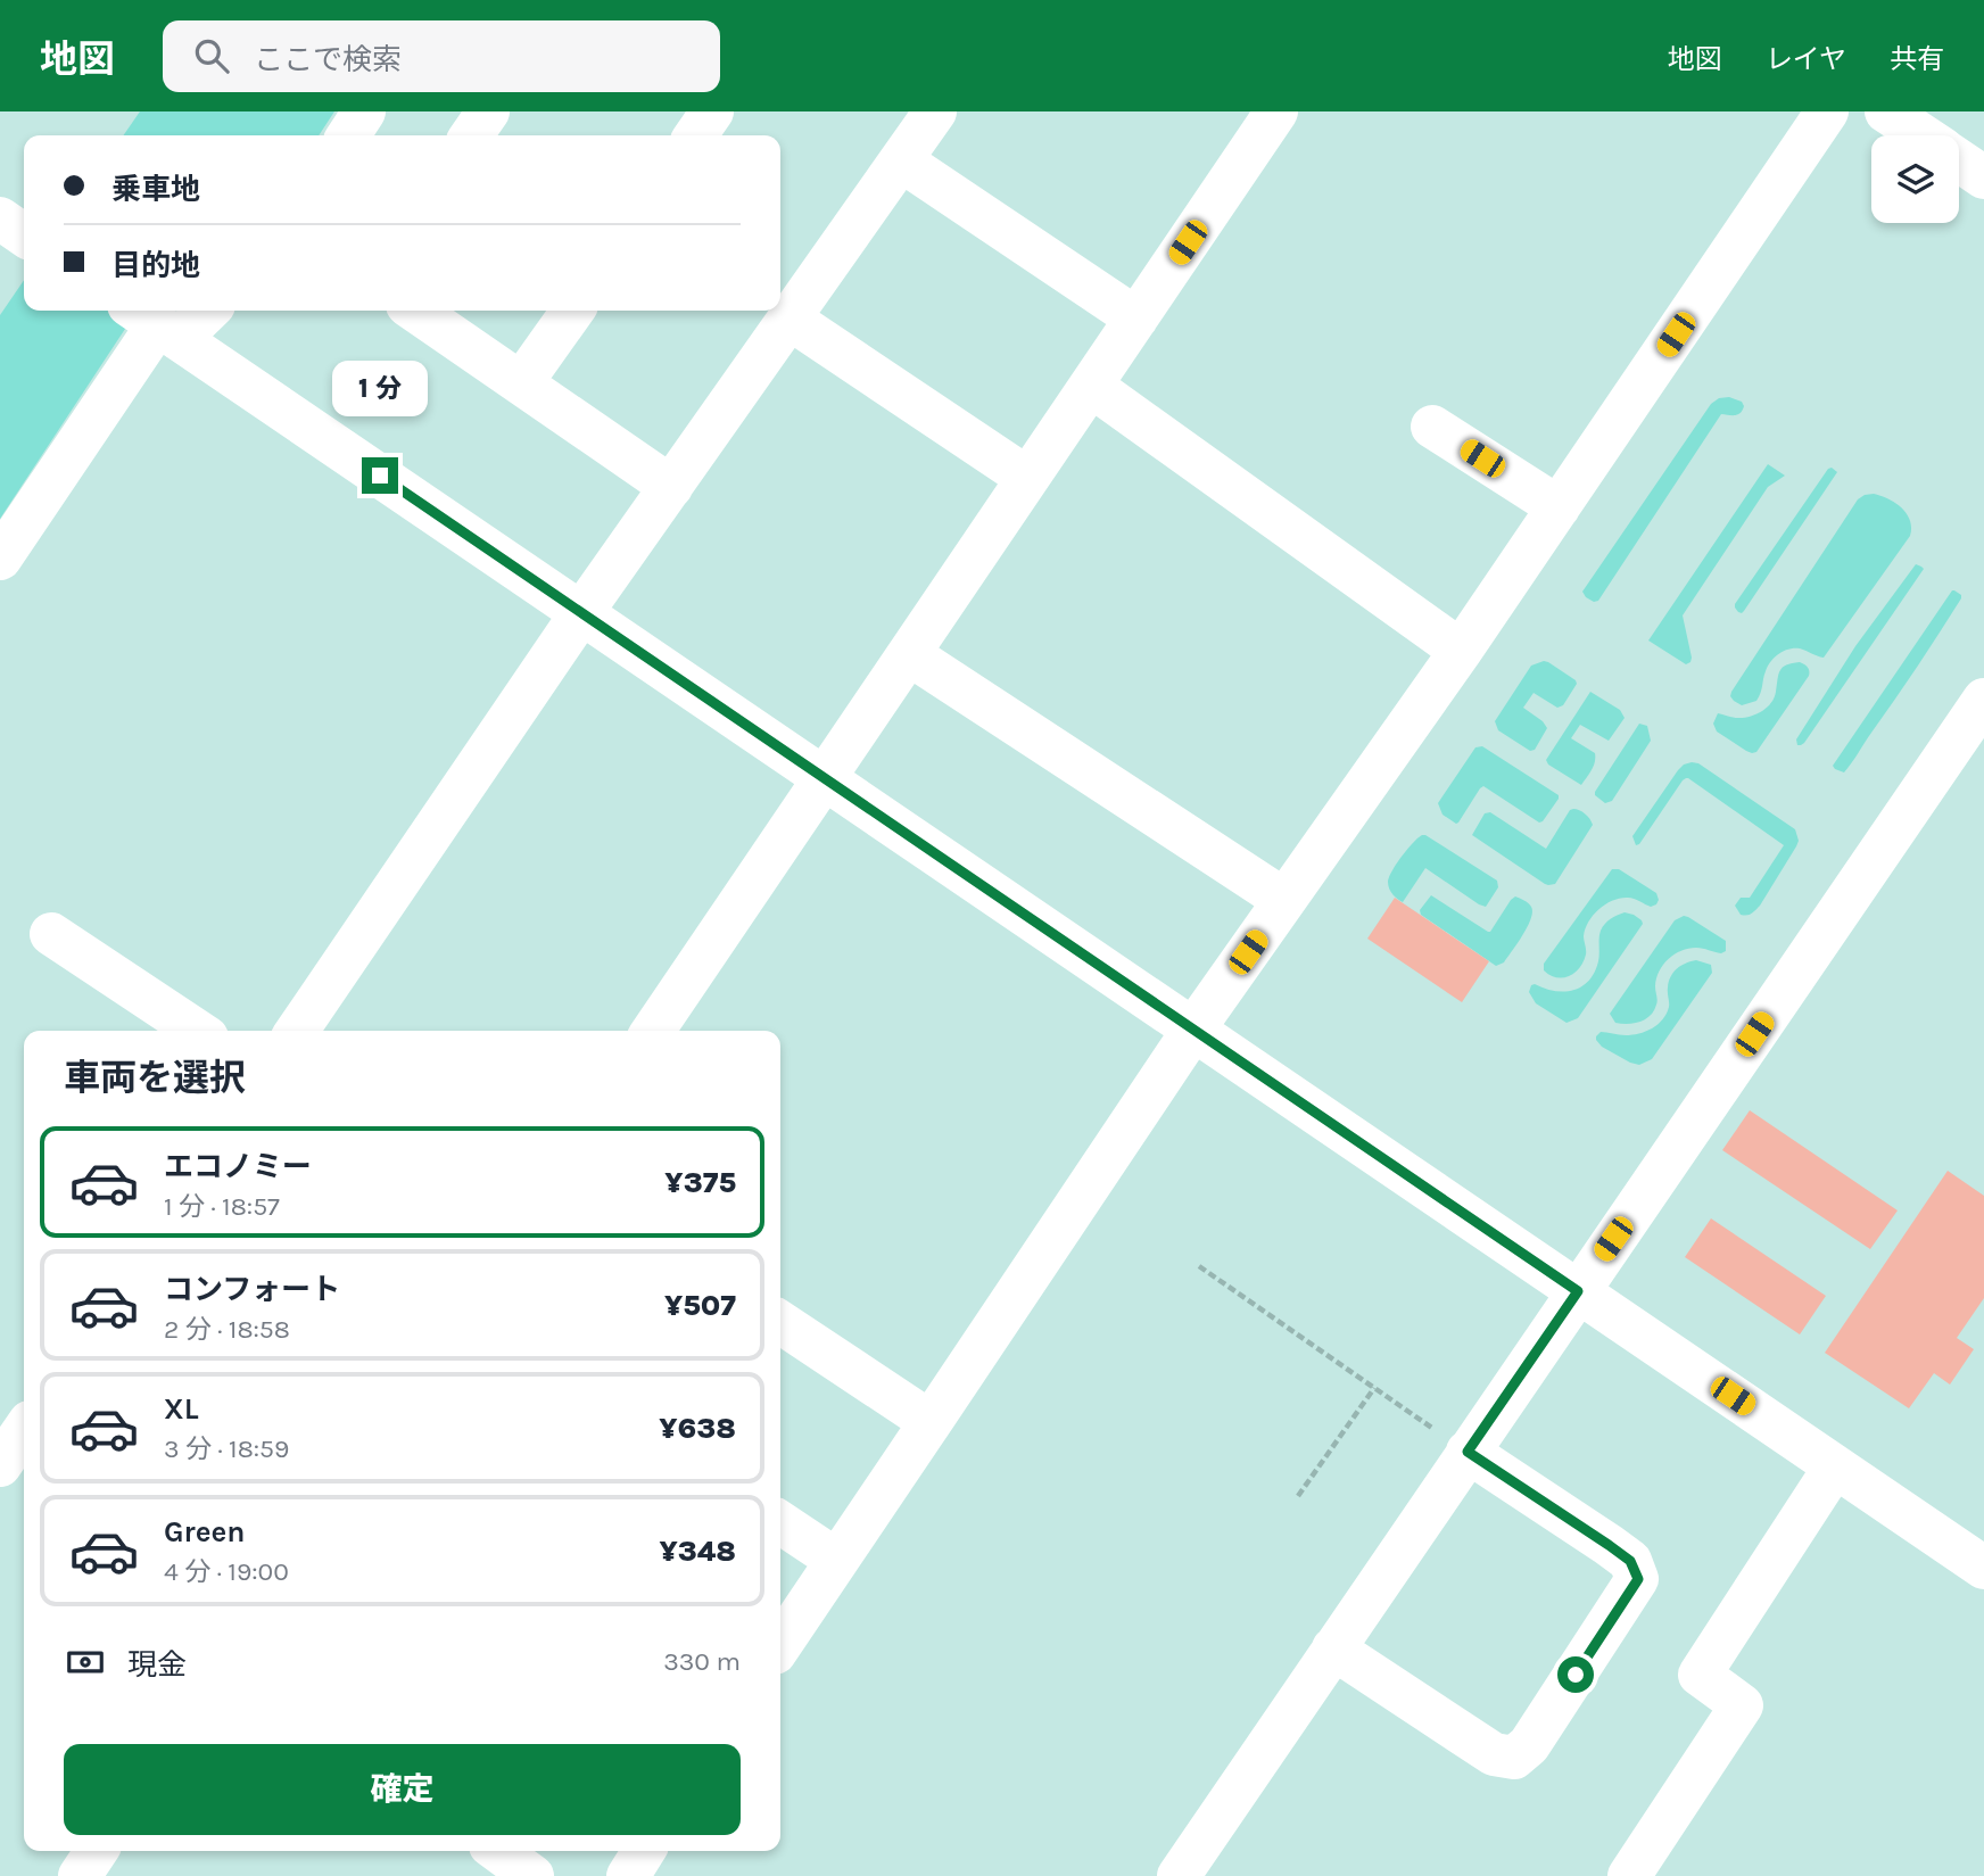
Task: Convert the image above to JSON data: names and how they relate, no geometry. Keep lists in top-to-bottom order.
{
  "page": {
    "header": "地図",
    "search": "ここで検索",
    "nav": ["地図", "レイヤ", "共有"],
    "banner": ["乗車地", "目的地"],
    "bubble": "1 分",
    "heading": "車両を選択",
    "list": [
      {
        "name": "エコノミー",
        "note": "1 分 · 18:57",
        "value": "¥375"
      },
      {
        "name": "コンフォート",
        "note": "2 分 · 18:58",
        "value": "¥507"
      },
      {
        "name": "XL",
        "note": "3 分 · 18:59",
        "value": "¥638"
      },
      {
        "name": "Green",
        "note": "4 分 · 19:00",
        "value": "¥348"
      }
    ],
    "pay": ["現金", "330 m"],
    "buttons": "確定"
  }
}
